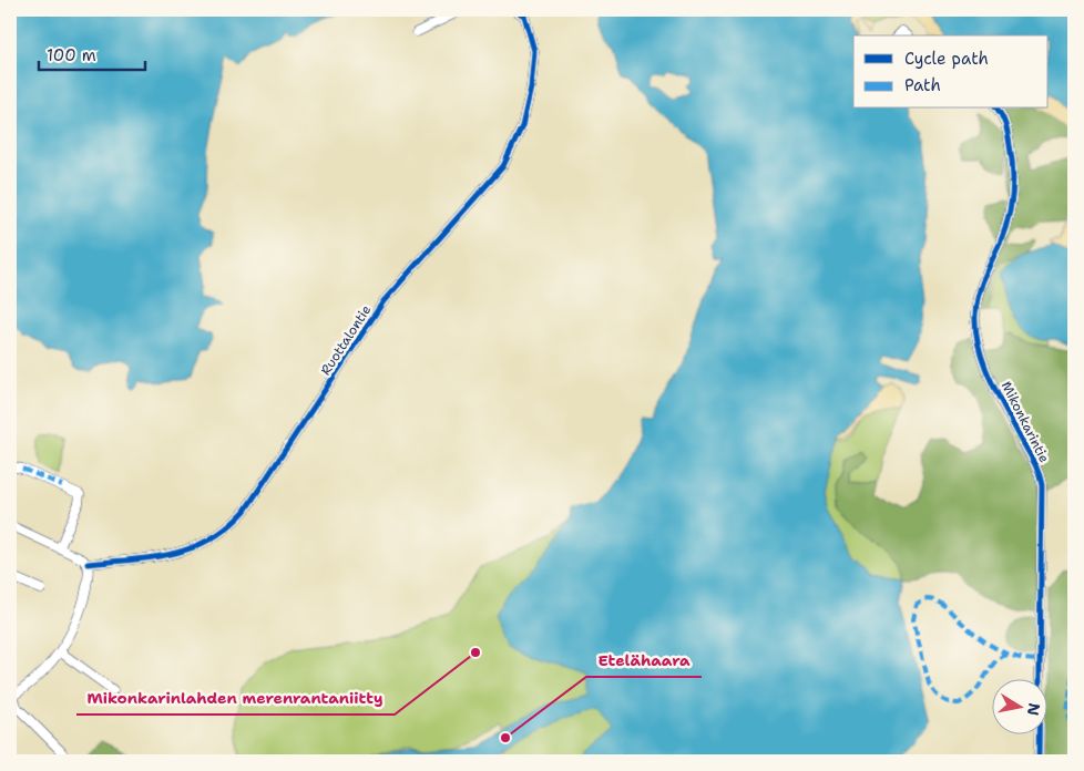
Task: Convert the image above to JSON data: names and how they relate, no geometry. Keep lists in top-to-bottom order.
{
  "streets": {
    "street": ["Ruottalontie", "Mikonkarintie"]
  },
  "places": ["Mikonkarinlahden merenrantaniitty", "Etelähaara"],
  "legend": ["Cycle path", "Path"],
  "scale_bar": "100 m",
  "north": "right"
}
